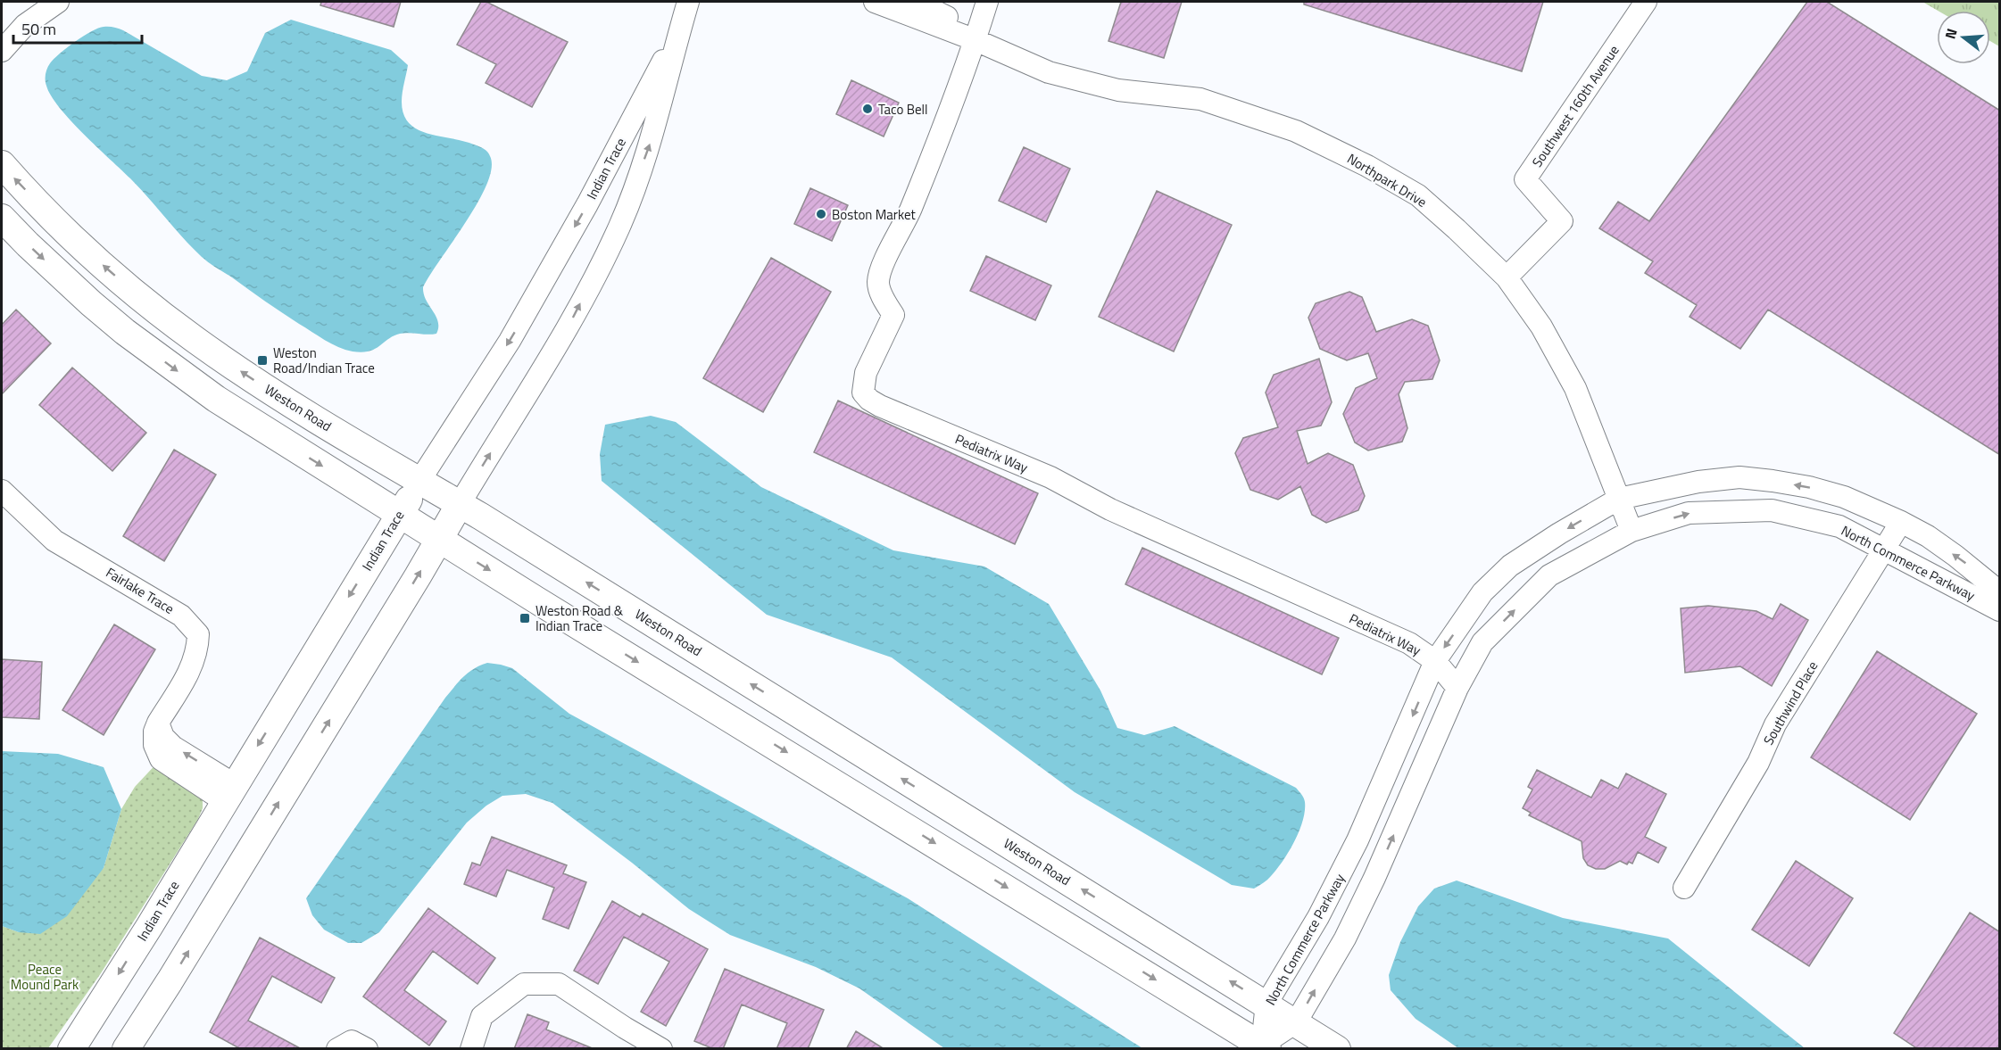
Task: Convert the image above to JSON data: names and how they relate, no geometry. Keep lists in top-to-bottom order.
{
  "streets": {
    "main road": ["Indian Trace", "Weston Road"],
    "street": [
      "Southwest 160th Avenue",
      "Northpark Drive",
      "Pediatrix Way",
      "North Commerce Parkway",
      "Fairlake Trace",
      "Southwind Place"
    ]
  },
  "crossings": [
    ["Southwest 160th Avenue", "Northpark Drive"],
    ["Indian Trace", "Weston Road"],
    ["Indian Trace", "Fairlake Trace"],
    ["Northpark Drive", "Pediatrix Way"],
    ["Northpark Drive", "North Commerce Parkway"],
    ["Weston Road", "North Commerce Parkway"],
    ["Pediatrix Way", "North Commerce Parkway"],
    ["North Commerce Parkway", "Southwind Place"]
  ],
  "parks": ["Peace Mound Park"],
  "places": {
    "other": ["Taco Bell", "Boston Market"],
    "transit": ["Weston Road/Indian Trace", "Weston Road & Indian Trace"]
  },
  "scale_bar": "50 m",
  "north": "left"
}
